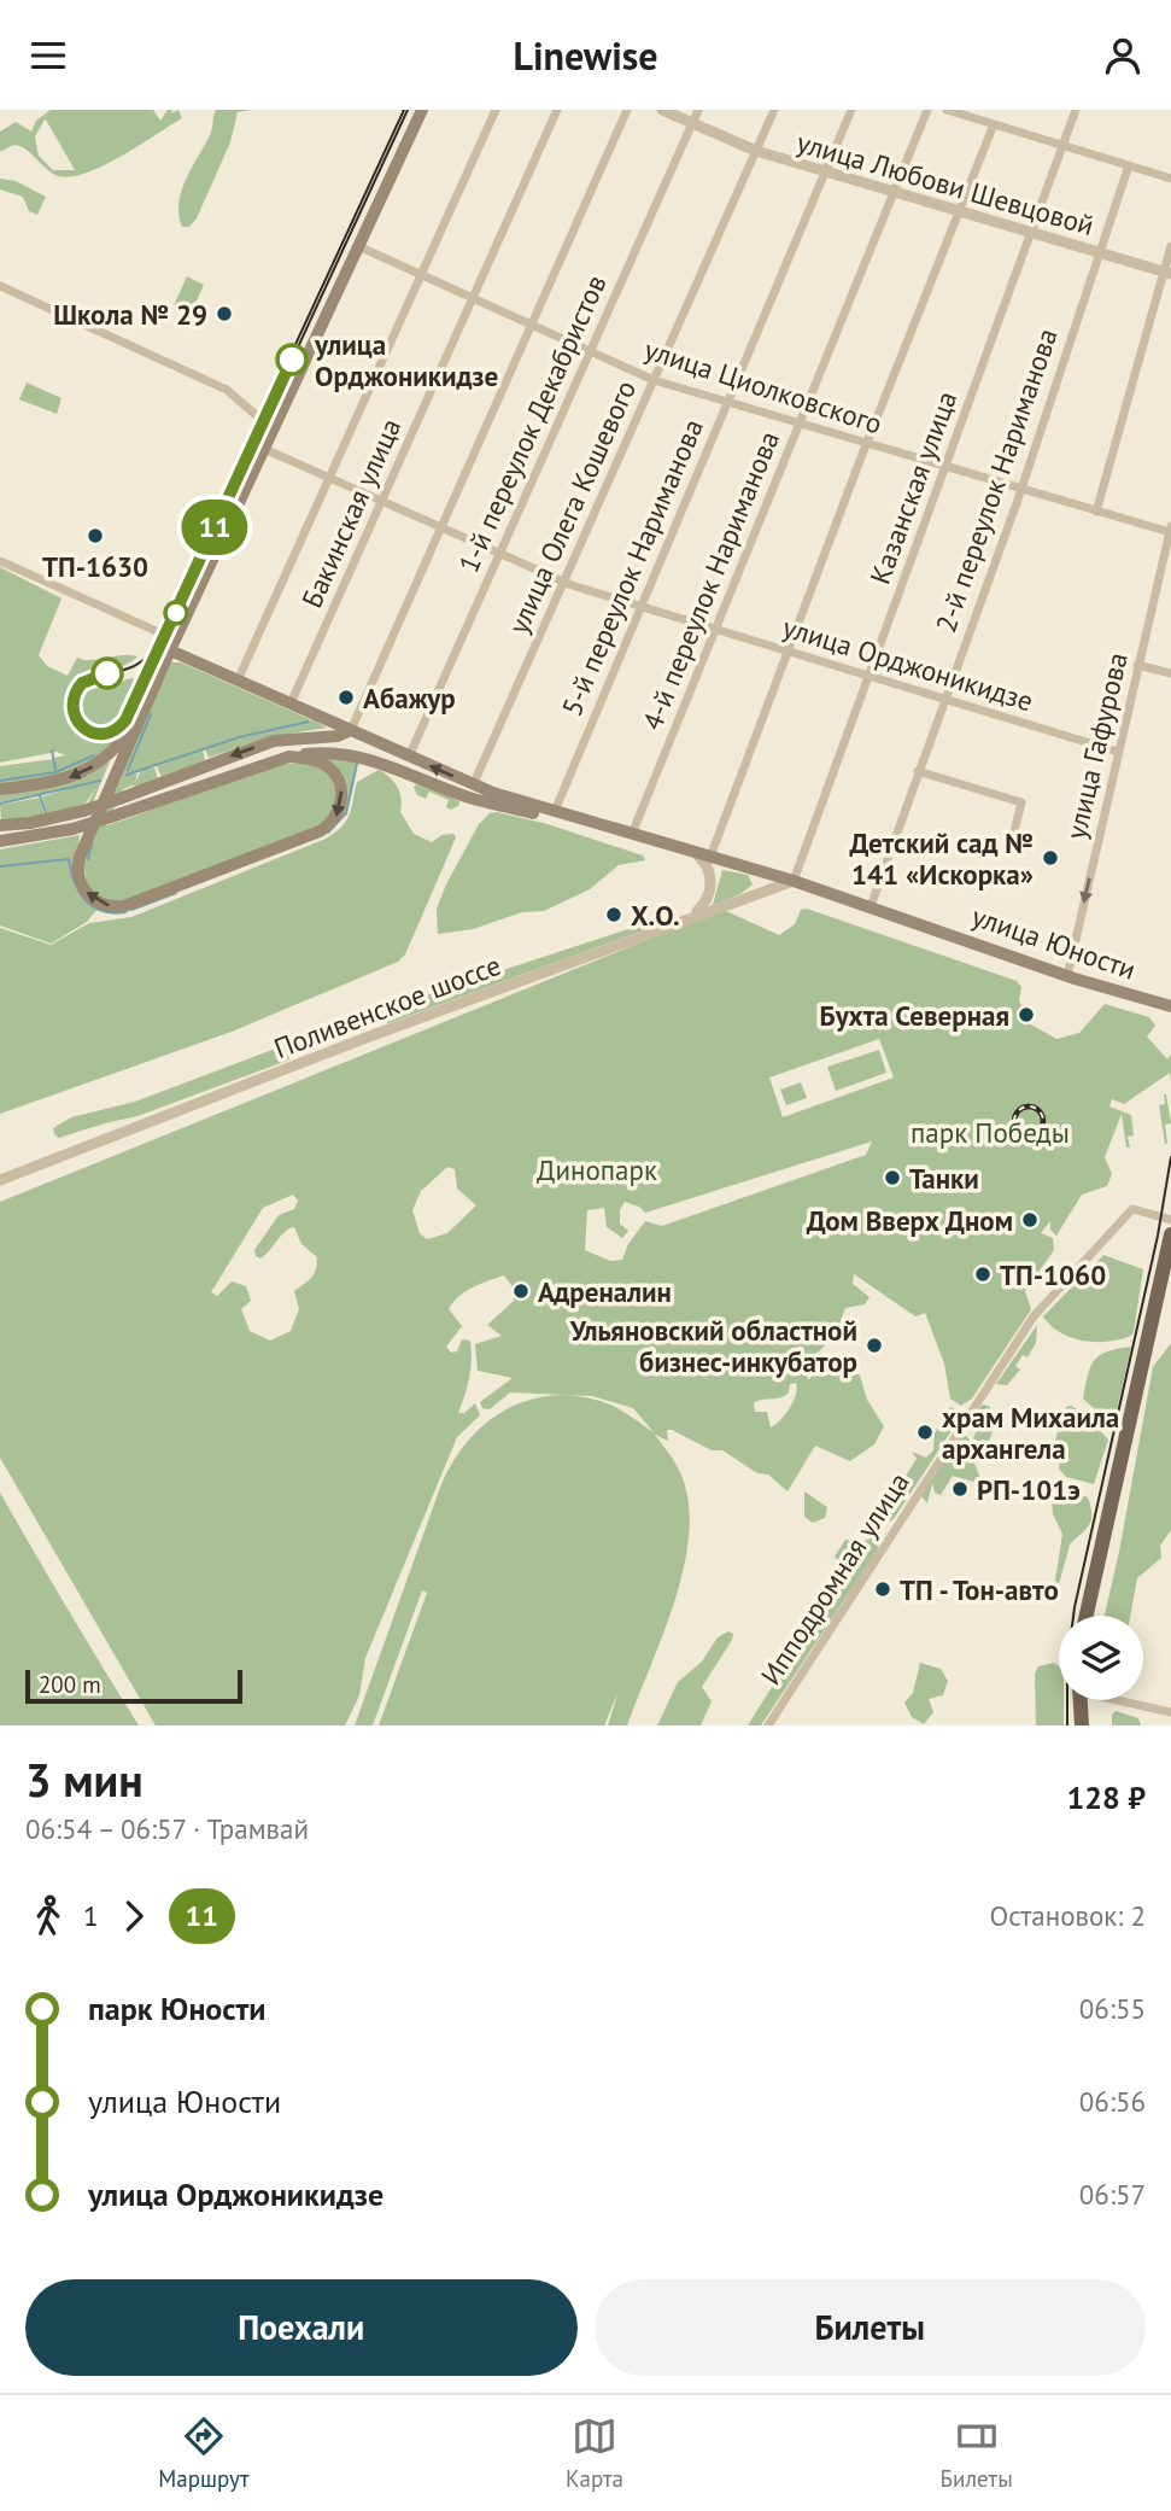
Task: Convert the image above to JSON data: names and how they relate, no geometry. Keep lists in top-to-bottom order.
{
  "streets": {
    "main road": ["улица Юности"],
    "street": [
      "улица Любови Шевцовой",
      "улица Циолковского",
      "1-й переулок Декабристов",
      "2-й переулок Нариманова",
      "Казанская улица",
      "улица Олега Кошевого",
      "Бакинская улица",
      "5-й переулок Нариманова",
      "4-й переулок Нариманова",
      "улица Орджоникидзе",
      "улица Гафурова",
      "Поливенское шоссе",
      "Ипподромная улица"
    ]
  },
  "crossings": [
    ["улица Любови Шевцовой", "1-й переулок Декабристов"],
    ["улица Любови Шевцовой", "2-й переулок Нариманова"],
    ["улица Любови Шевцовой", "Казанская улица"],
    ["улица Любови Шевцовой", "улица Олега Кошевого"],
    ["улица Любови Шевцовой", "5-й переулок Нариманова"],
    ["улица Любови Шевцовой", "4-й переулок Нариманова"],
    ["улица Циолковского", "1-й переулок Декабристов"],
    ["улица Циолковского", "2-й переулок Нариманова"],
    ["улица Циолковского", "Казанская улица"],
    ["улица Циолковского", "улица Олега Кошевого"],
    ["улица Циолковского", "Бакинская улица"],
    ["улица Циолковского", "5-й переулок Нариманова"],
    ["улица Циолковского", "4-й переулок Нариманова"],
    ["улица Циолковского", "улица Гафурова"],
    ["1-й переулок Декабристов", "улица Орджоникидзе"],
    ["1-й переулок Декабристов", "улица Юности"],
    ["2-й переулок Нариманова", "улица Орджоникидзе"],
    ["2-й переулок Нариманова", "улица Юности"],
    ["Казанская улица", "улица Орджоникидзе"],
    ["Казанская улица", "улица Юности"],
    ["Казанская улица", "Поливенское шоссе"],
    ["улица Олега Кошевого", "улица Орджоникидзе"],
    ["улица Олега Кошевого", "улица Юности"],
    ["Бакинская улица", "улица Орджоникидзе"],
    ["Бакинская улица", "улица Юности"],
    ["5-й переулок Нариманова", "улица Орджоникидзе"],
    ["5-й переулок Нариманова", "улица Юности"],
    ["4-й переулок Нариманова", "улица Орджоникидзе"],
    ["4-й переулок Нариманова", "улица Юности"],
    ["улица Орджоникидзе", "улица Гафурова"],
    ["улица Гафурова", "улица Юности"],
    ["улица Юности", "Поливенское шоссе"]
  ],
  "one_way": ["улица Гафурова"],
  "parks": ["парк Победы", "Динопарк"],
  "places": [
    "Школа № 29",
    "улица Орджоникидзе",
    "ТП-1630",
    "Абажур",
    "Детский сад № 141 «Искорка»",
    "Х.О.",
    "Бухта Северная",
    "Танки",
    "Дом Вверх Дном",
    "ТП-1060",
    "Адреналин",
    "Ульяновский областной бизнес-инкубатор",
    "храм Михаила архангела",
    "РП-101э",
    "ТП - Тон-авто"
  ],
  "lines": ["tram line 11"],
  "scale_bar": "200 m",
  "page": {
    "header": "Linewise",
    "on_map": "11",
    "scale": "200 m",
    "heading": ["3 мин", "06:54 – 06:57 · Трамвай", "128 ₽"],
    "legs": ["1", "11", "Остановок: 2"],
    "list": [
      {
        "name": "парк Юности",
        "value": "06:55"
      },
      {
        "name": "улица Юности",
        "value": "06:56"
      },
      {
        "name": "улица Орджоникидзе",
        "value": "06:57"
      }
    ],
    "buttons": ["Поехали", "Билеты"],
    "tabs": ["Маршрут", "Карта", "Билеты"]
  }
}
